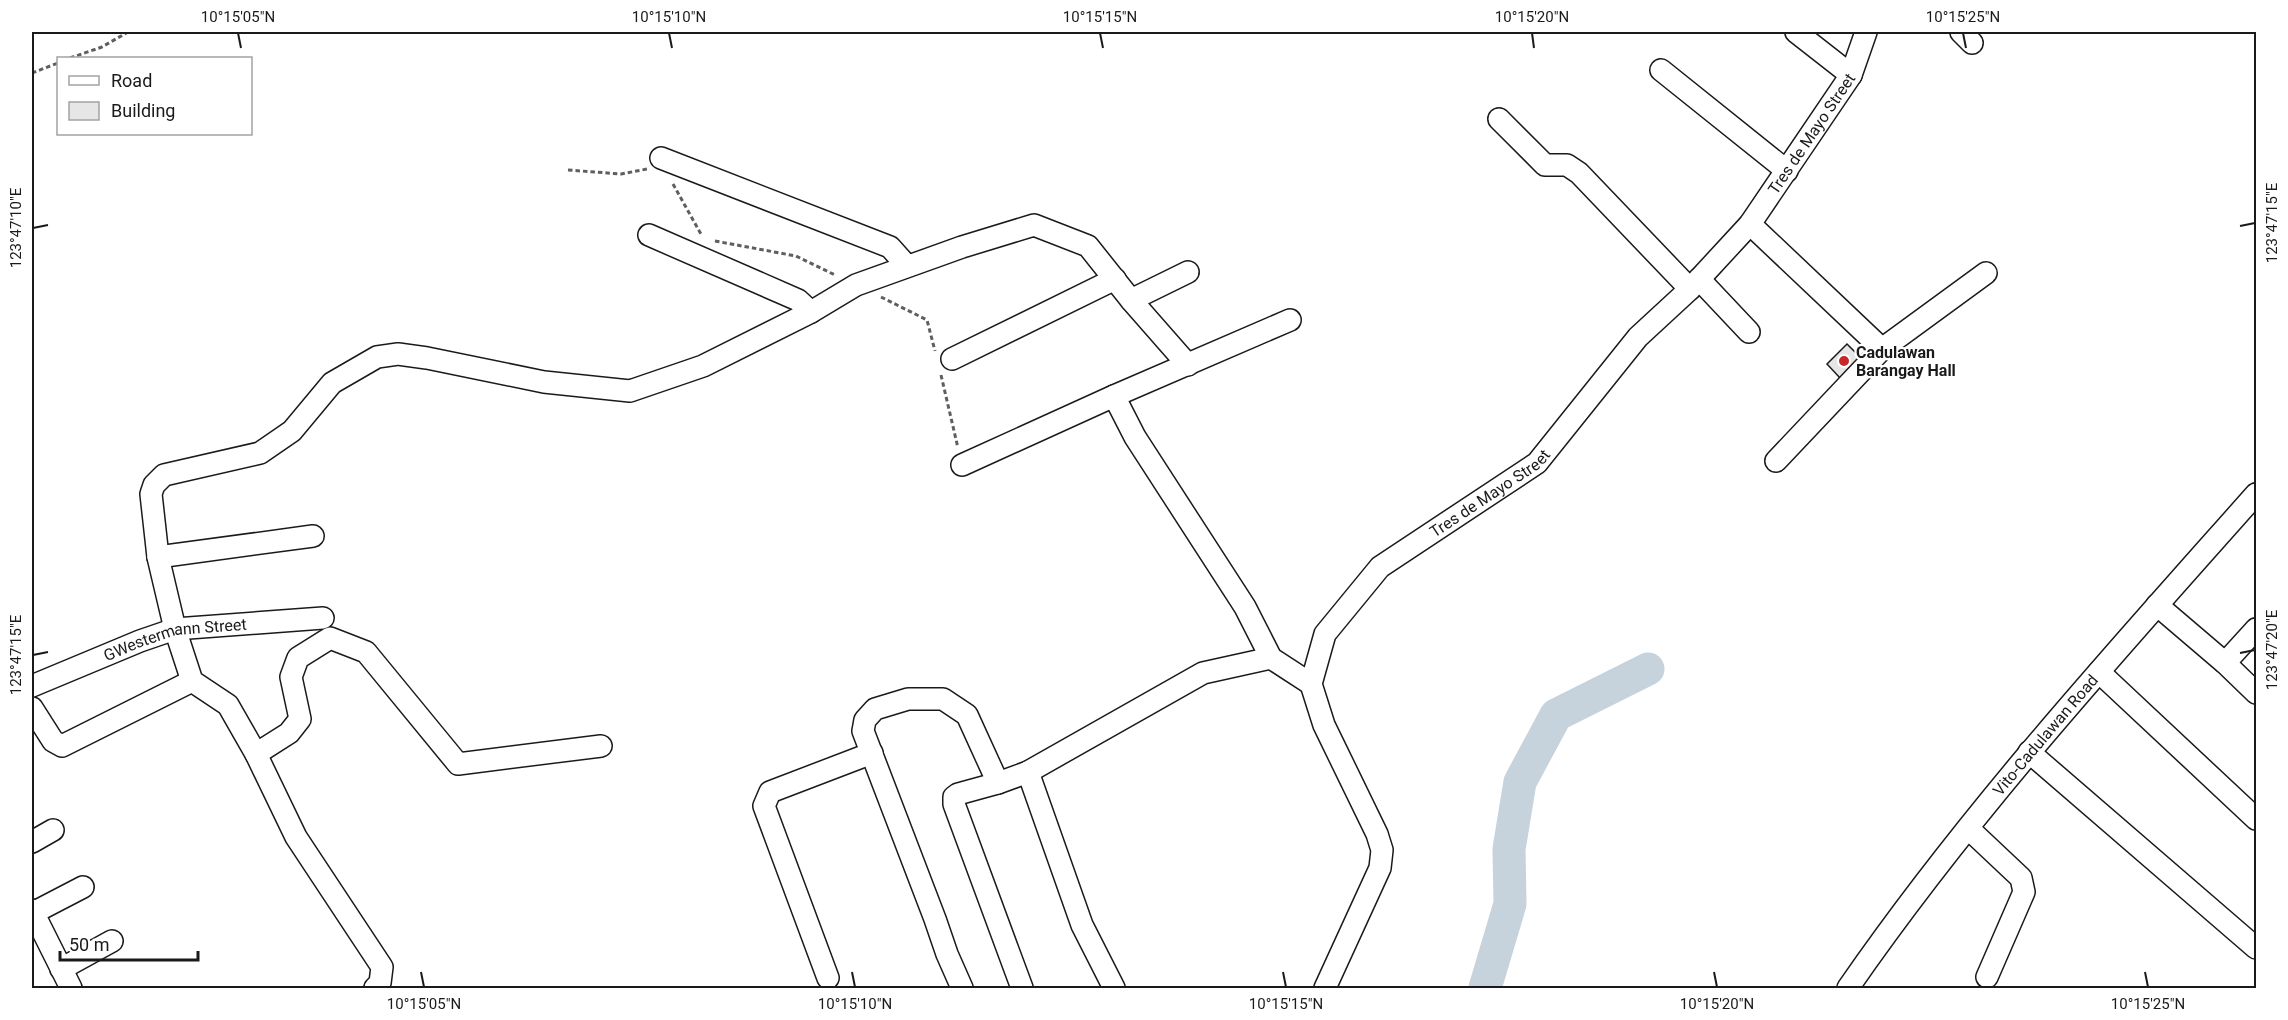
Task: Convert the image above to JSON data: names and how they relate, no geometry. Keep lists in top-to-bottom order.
{
  "streets": {
    "street": ["Tres de Mayo Street", "GWestermann Street", "Vito-Cadulawan Road"]
  },
  "places": ["Cadulawan Barangay Hall"],
  "legend": ["Road", "Building"],
  "scale_bar": "50 m",
  "coordinates": [
    "10°15'05\"N",
    "10°15'10\"N",
    "10°15'15\"N",
    "10°15'20\"N",
    "10°15'25\"N",
    "123°47'15\"E",
    "123°47'10\"E",
    "123°47'20\"E"
  ]
}
